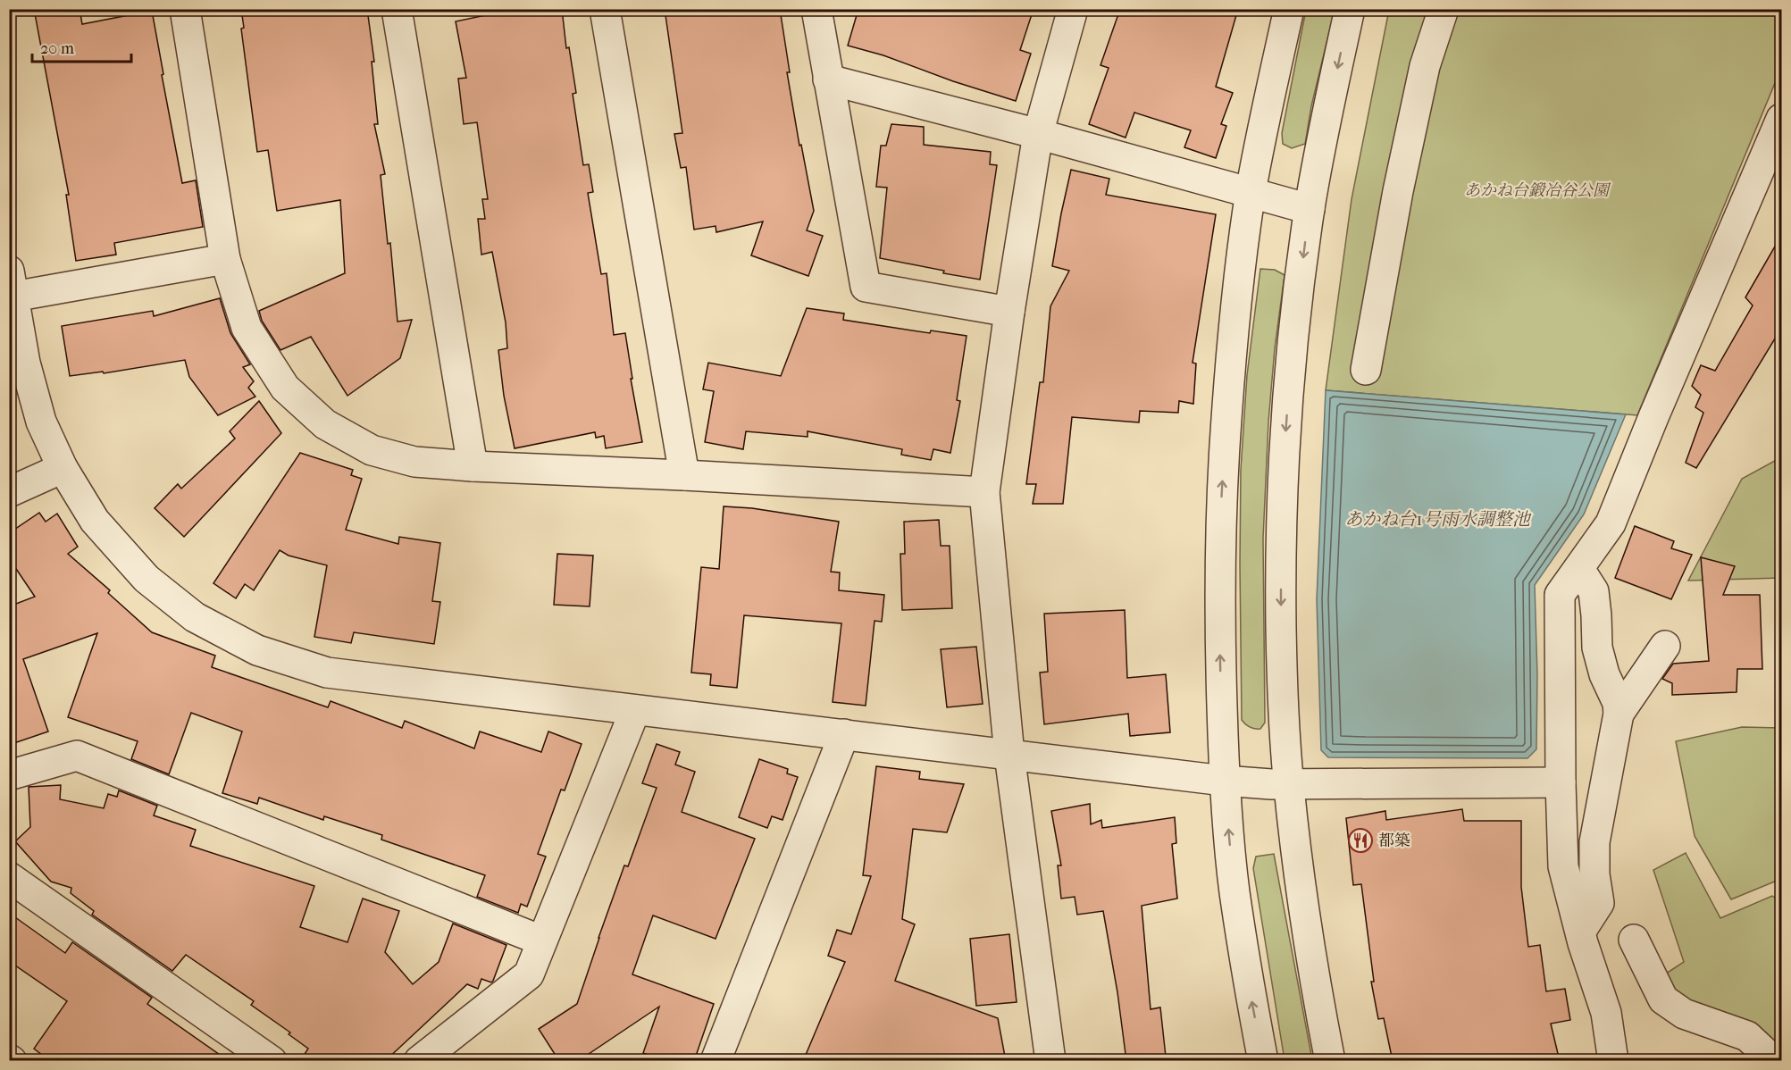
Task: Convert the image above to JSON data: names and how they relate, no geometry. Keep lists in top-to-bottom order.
{
  "water": ["あかね台1号雨水調整池"],
  "parks": ["あかね台鍛冶谷公園"],
  "places": {
    "restaurant": ["都築"]
  },
  "scale_bar": "20 m"
}
